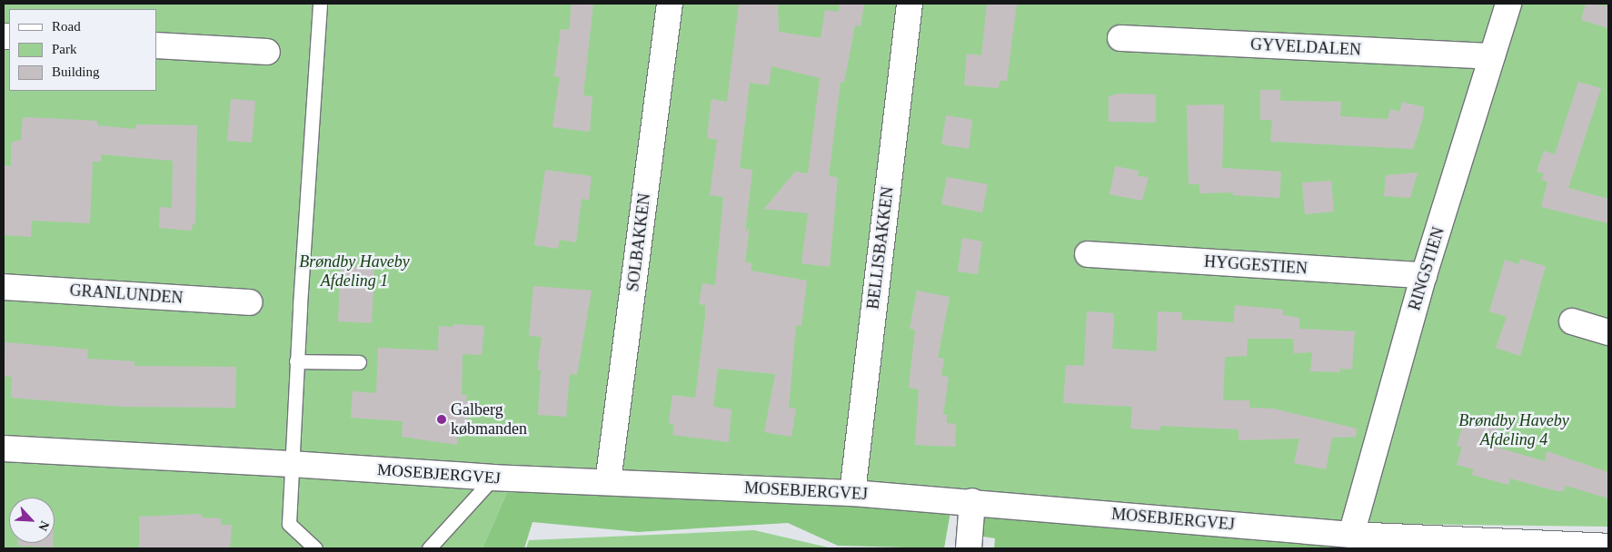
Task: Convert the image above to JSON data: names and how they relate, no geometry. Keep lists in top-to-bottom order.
{
  "streets": {
    "street": [
      "GYVELDALEN",
      "SOLBAKKEN",
      "BELLISBAKKEN",
      "HYGGESTIEN",
      "RINGSTIEN",
      "GRANLUNDEN",
      "MOSEBJERGVEJ"
    ]
  },
  "crossings": [
    ["GYVELDALEN", "RINGSTIEN"],
    ["SOLBAKKEN", "MOSEBJERGVEJ"],
    ["BELLISBAKKEN", "MOSEBJERGVEJ"],
    ["HYGGESTIEN", "RINGSTIEN"],
    ["RINGSTIEN", "MOSEBJERGVEJ"]
  ],
  "parks": ["Brøndby Haveby Afdeling 1", "Brøndby Haveby Afdeling 4"],
  "places": ["Galberg købmanden"],
  "legend": ["Road", "Park", "Building"],
  "north": "bottom right"
}
